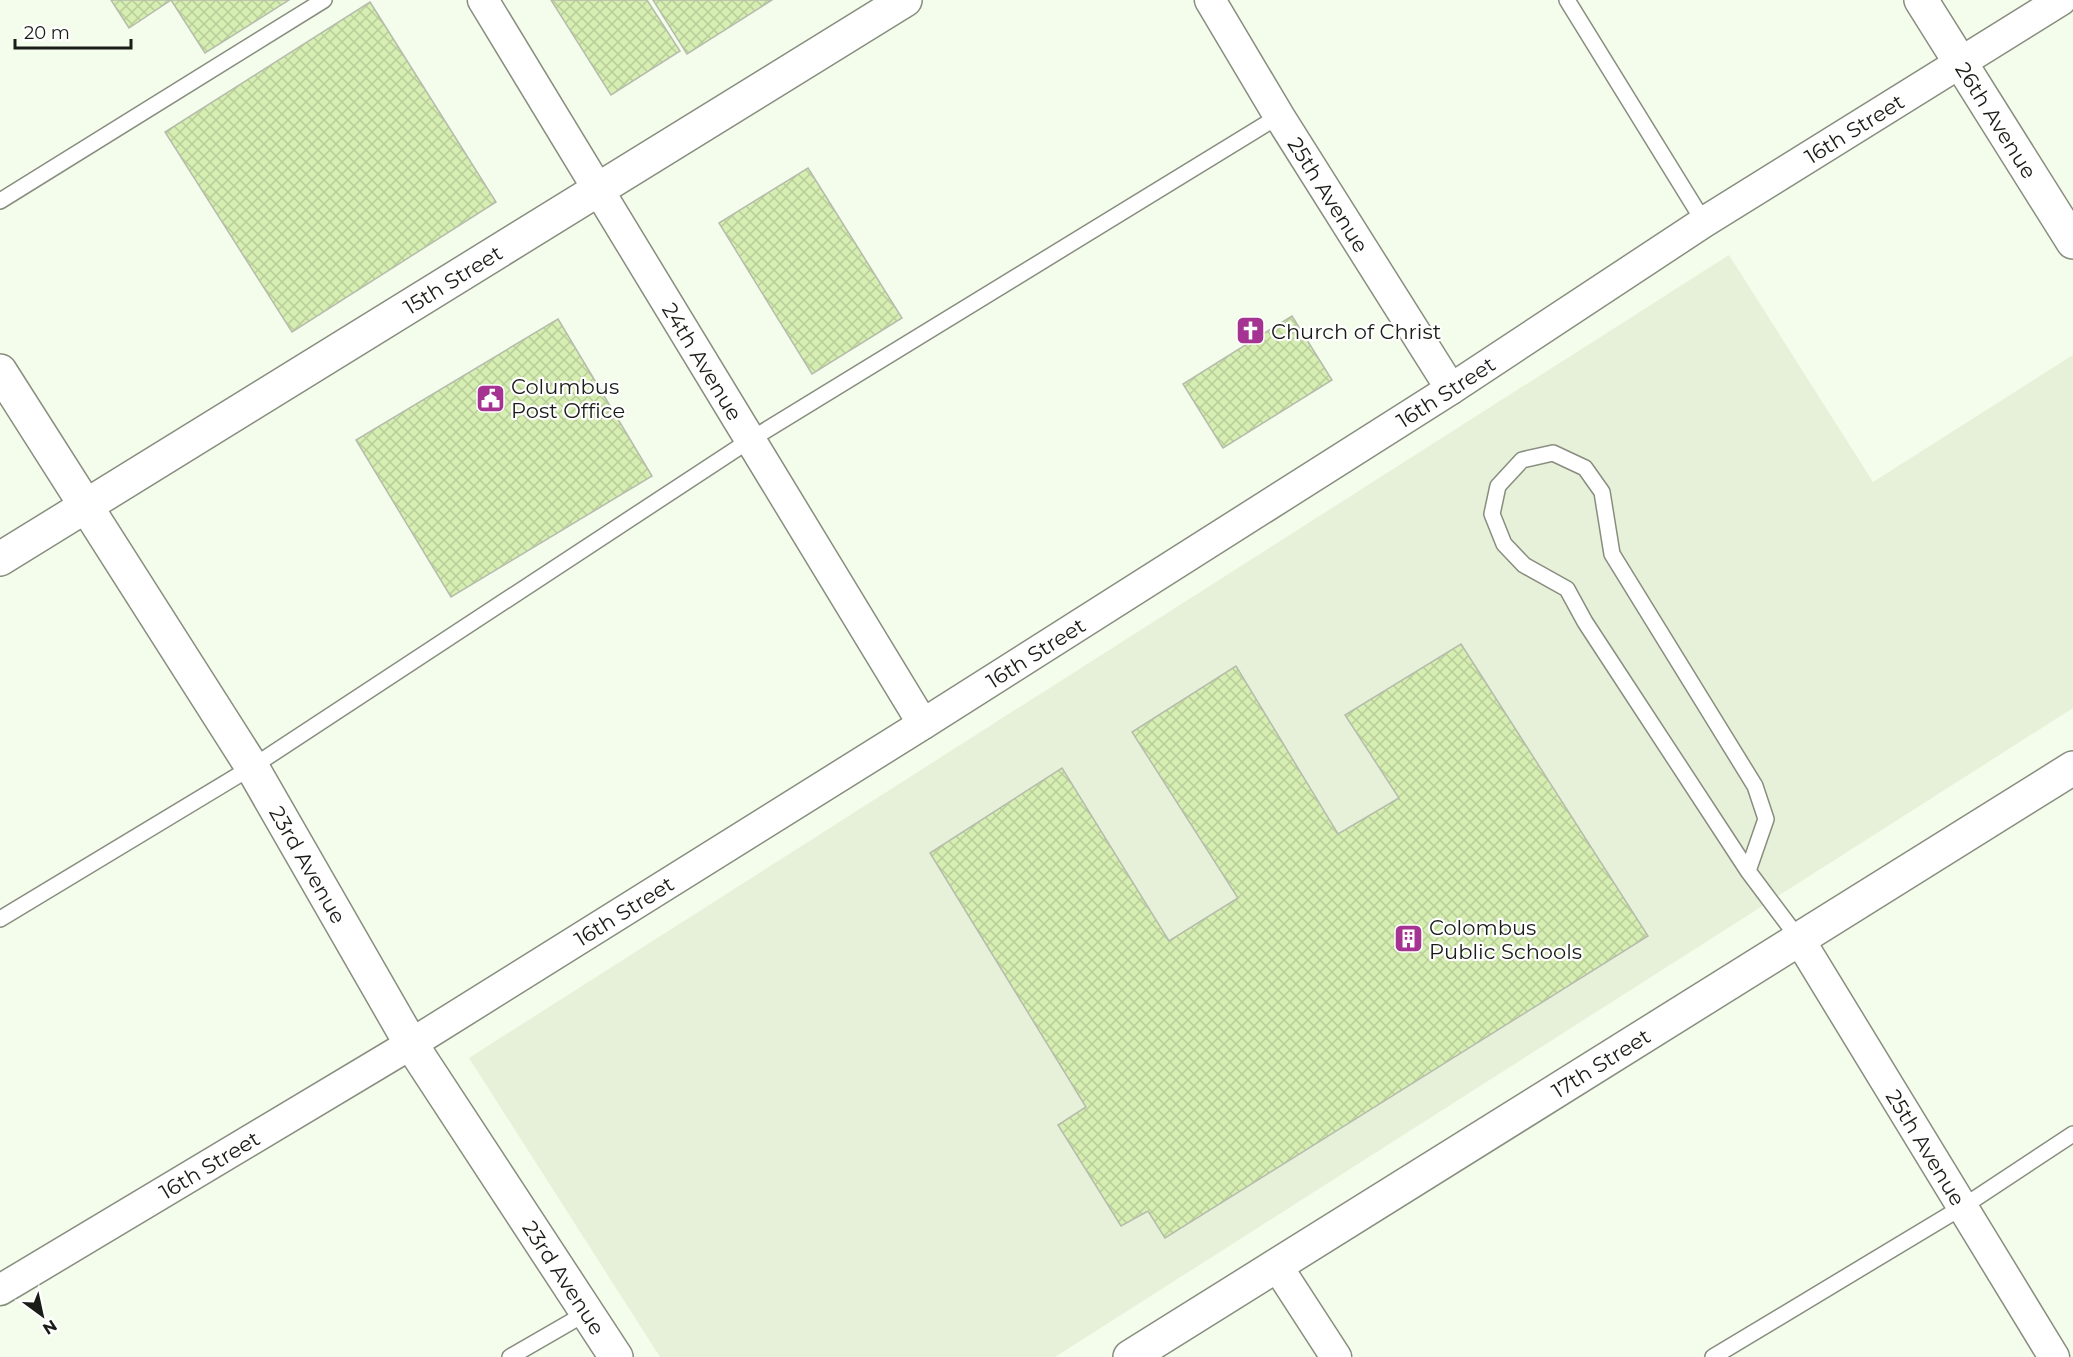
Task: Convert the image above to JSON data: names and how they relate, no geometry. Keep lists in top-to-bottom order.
{
  "streets": {
    "main road": [
      "26th Avenue",
      "15th Street",
      "23rd Avenue",
      "17th Street"
    ],
    "street": ["16th Street", "25th Avenue", "24th Avenue"]
  },
  "crossings": [
    ["26th Avenue", "16th Street"],
    ["16th Street", "25th Avenue"],
    ["16th Street", "24th Avenue"],
    ["16th Street", "23rd Avenue"],
    ["25th Avenue", "17th Street"],
    ["15th Street", "24th Avenue"],
    ["15th Street", "23rd Avenue"]
  ],
  "places": {
    "church": ["Church of Christ"],
    "public building": ["Columbus Post Office"],
    "building": ["Colombus Public Schools"]
  },
  "scale_bar": "20 m",
  "north": "bottom right"
}
